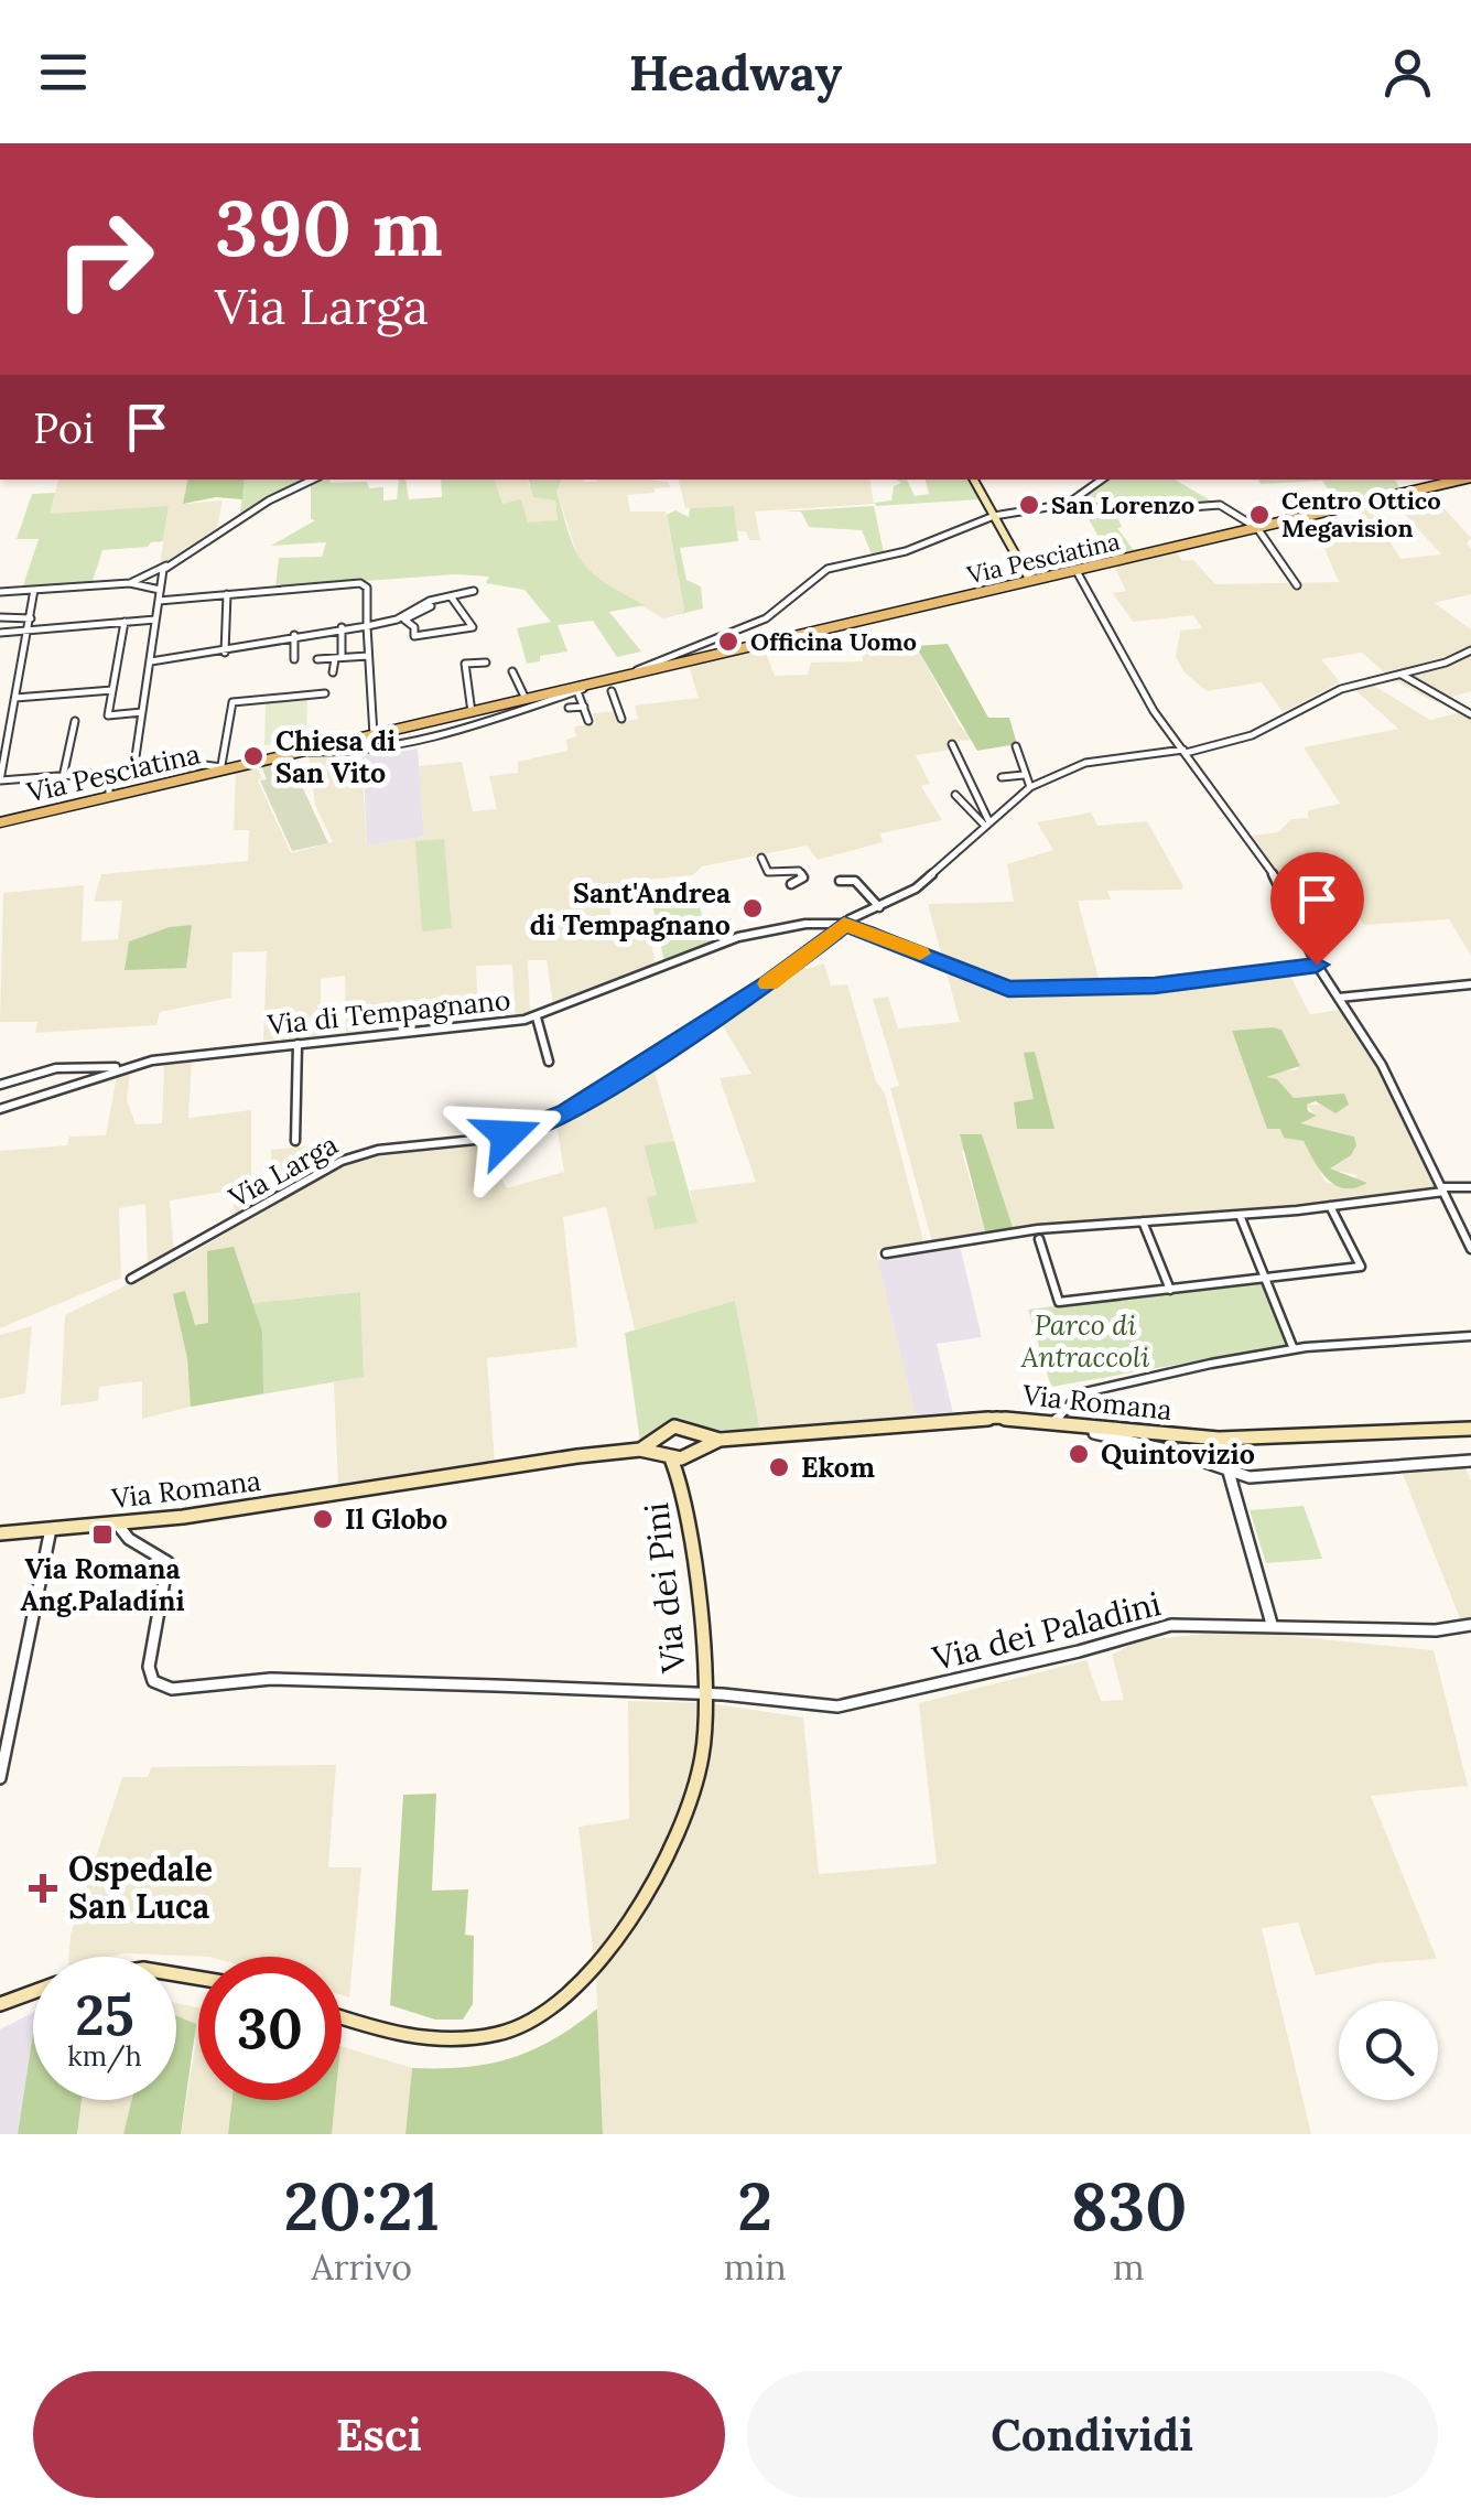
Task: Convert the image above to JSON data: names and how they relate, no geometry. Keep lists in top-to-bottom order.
{
  "streets": {
    "main road": ["Via Pesciatina", "Via Romana", "Via dei Pini"],
    "street": ["Via di Tempagnano", "Via Larga", "Via dei Paladini"]
  },
  "crossings": [
    ["Via di Tempagnano", "Via Larga"],
    ["Via Romana", "Via dei Paladini"],
    ["Via dei Pini", "Via dei Paladini"]
  ],
  "parks": ["Parco di Antraccoli"],
  "places": {
    "other": [
      "San Lorenzo",
      "Centro Ottico Megavision",
      "Officina Uomo",
      "Chiesa di San Vito",
      "Sant'Andrea di Tempagnano",
      "Quintovizio",
      "Ekom",
      "Il Globo"
    ],
    "transit": ["Via Romana Ang.Paladini"],
    "health": ["Ospedale San Luca"]
  },
  "page": {
    "header": "Headway",
    "turn": ["390 m", "Via Larga"],
    "then": "Poi",
    "speed": "25 km/h",
    "limit": "30",
    "eta": [
      "20:21",
      "Arrivo",
      "2",
      "min",
      "830",
      "m"
    ],
    "buttons": ["Esci", "Condividi"]
  }
}
